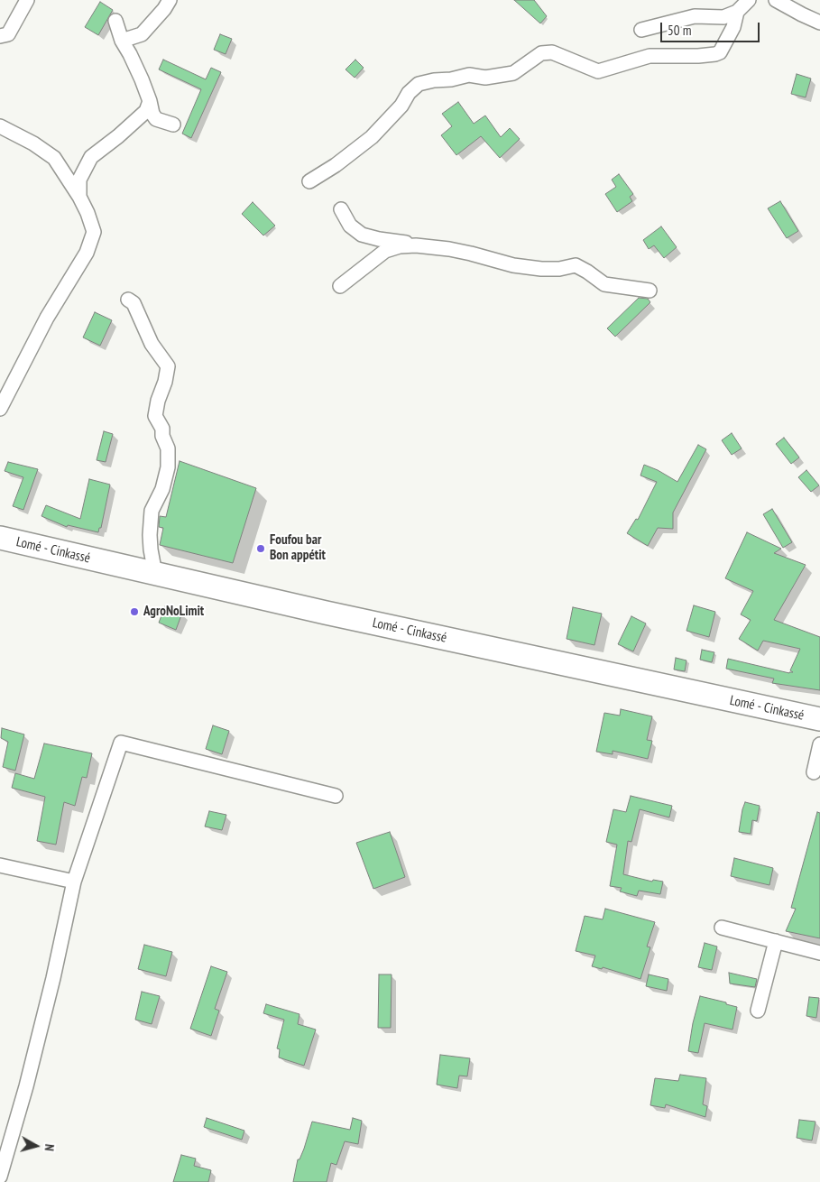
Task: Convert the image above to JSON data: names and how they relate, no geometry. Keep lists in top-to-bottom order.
{
  "streets": {
    "highway": ["Lomé - Cinkassé"]
  },
  "places": ["Foufou bar Bon appétit", "AgroNoLimit"],
  "scale_bar": "50 m",
  "north": "right"
}
